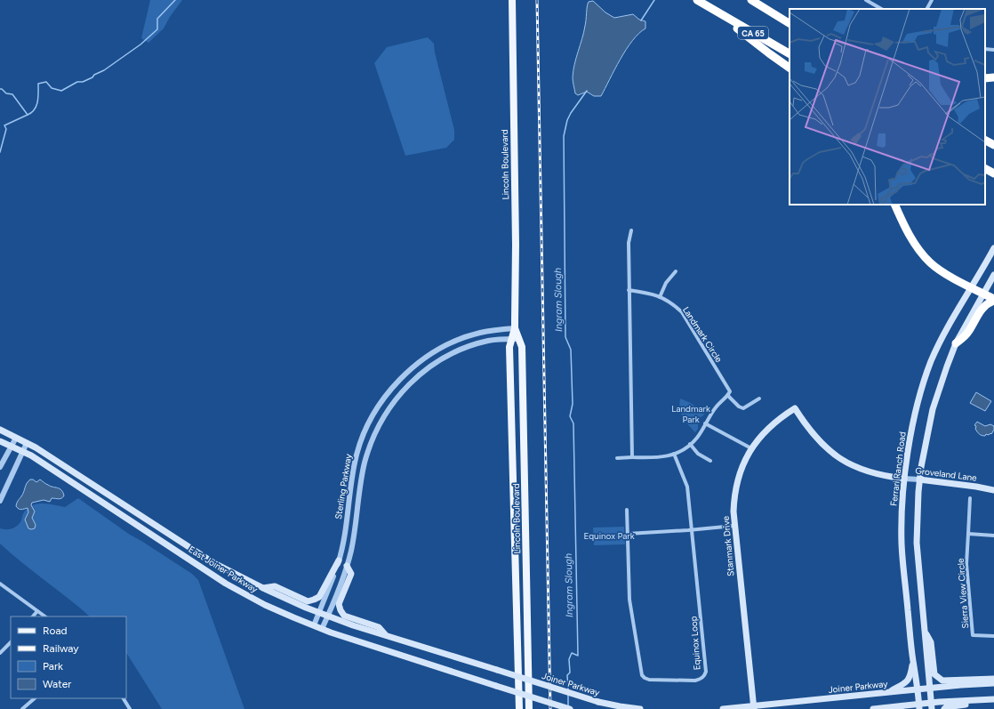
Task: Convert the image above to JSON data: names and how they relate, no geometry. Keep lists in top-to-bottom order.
{
  "streets": {
    "highway": ["CA 65"],
    "main road": [
      "Lincoln Boulevard",
      "Ferrari Ranch Road",
      "Groveland Lane",
      "Stanmark Drive",
      "East Joiner Parkway",
      "Joiner Parkway"
    ],
    "street": [
      "Landmark Circle",
      "Sterling Parkway",
      "Sierra View Circle",
      "Equinox Loop"
    ]
  },
  "crossings": [
    ["Lincoln Boulevard", "Sterling Parkway"],
    ["Ferrari Ranch Road", "Groveland Lane"],
    ["Ferrari Ranch Road", "Joiner Parkway"],
    ["Groveland Lane", "Stanmark Drive"],
    ["Sterling Parkway", "East Joiner Parkway"],
    ["Stanmark Drive", "Joiner Parkway"],
    ["East Joiner Parkway", "Joiner Parkway"]
  ],
  "water": ["Ingram Slough"],
  "parks": ["Landmark Park", "Equinox Park"],
  "legend": [
    "Road",
    "Railway",
    "Park",
    "Water"
  ]
}
